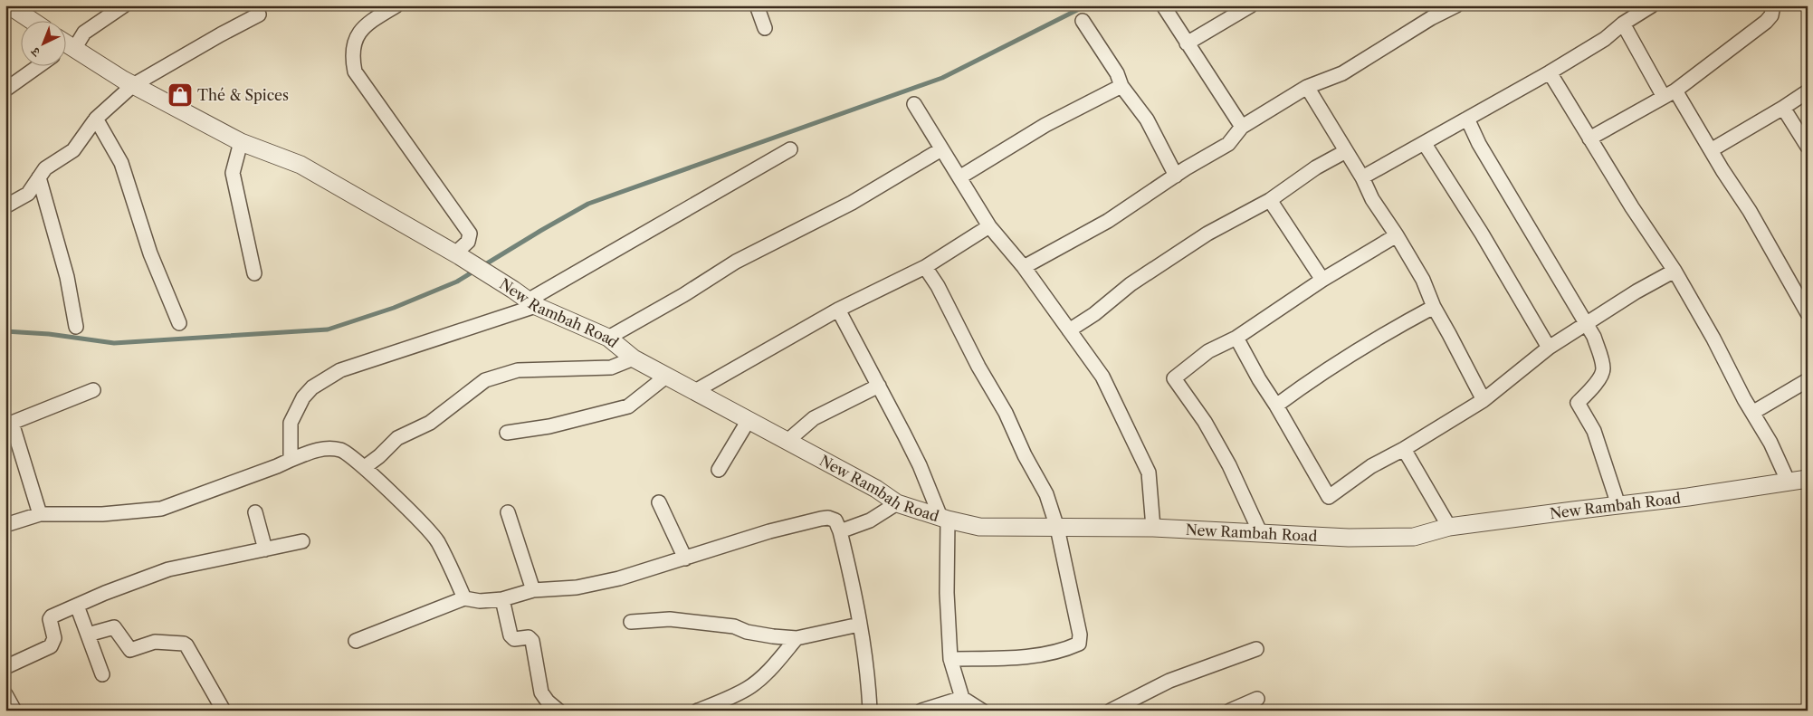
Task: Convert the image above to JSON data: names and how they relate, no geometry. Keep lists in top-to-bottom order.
{
  "streets": {
    "street": ["New Rambah Road"]
  },
  "places": {
    "shop": ["Thé & Spices"]
  },
  "north": "bottom left"
}
